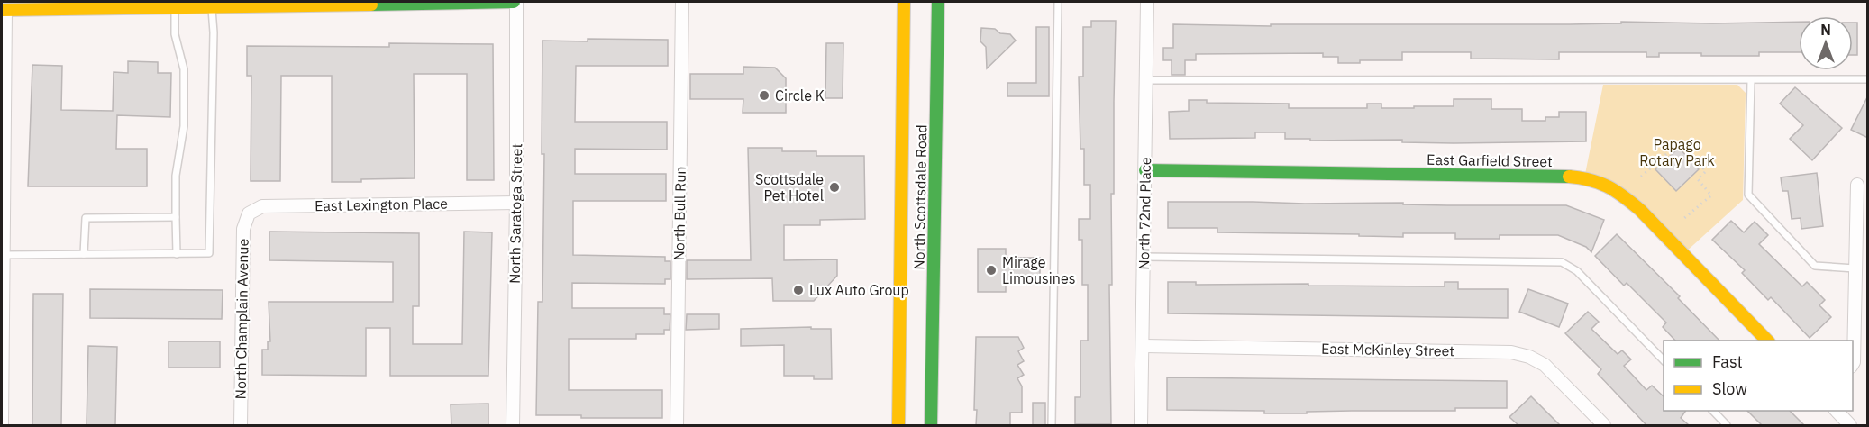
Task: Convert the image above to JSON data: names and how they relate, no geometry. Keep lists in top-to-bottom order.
{
  "streets": {
    "street": [
      "East Garfield Street",
      "North Scottsdale Road",
      "East Lexington Place",
      "North Saratoga Street",
      "North Bull Run",
      "North 72nd Place",
      "North Champlain Avenue",
      "East McKinley Street"
    ]
  },
  "crossings": [
    ["East Garfield Street", "North 72nd Place"],
    ["East Lexington Place", "North Saratoga Street"],
    ["East Lexington Place", "North Champlain Avenue"],
    ["North 72nd Place", "East McKinley Street"]
  ],
  "parks": ["Papago Rotary Park"],
  "places": [
    "Circle K",
    "Scottsdale Pet Hotel",
    "Mirage Limousines",
    "Lux Auto Group"
  ],
  "legend": ["Fast", "Slow"],
  "north": "top"
}
